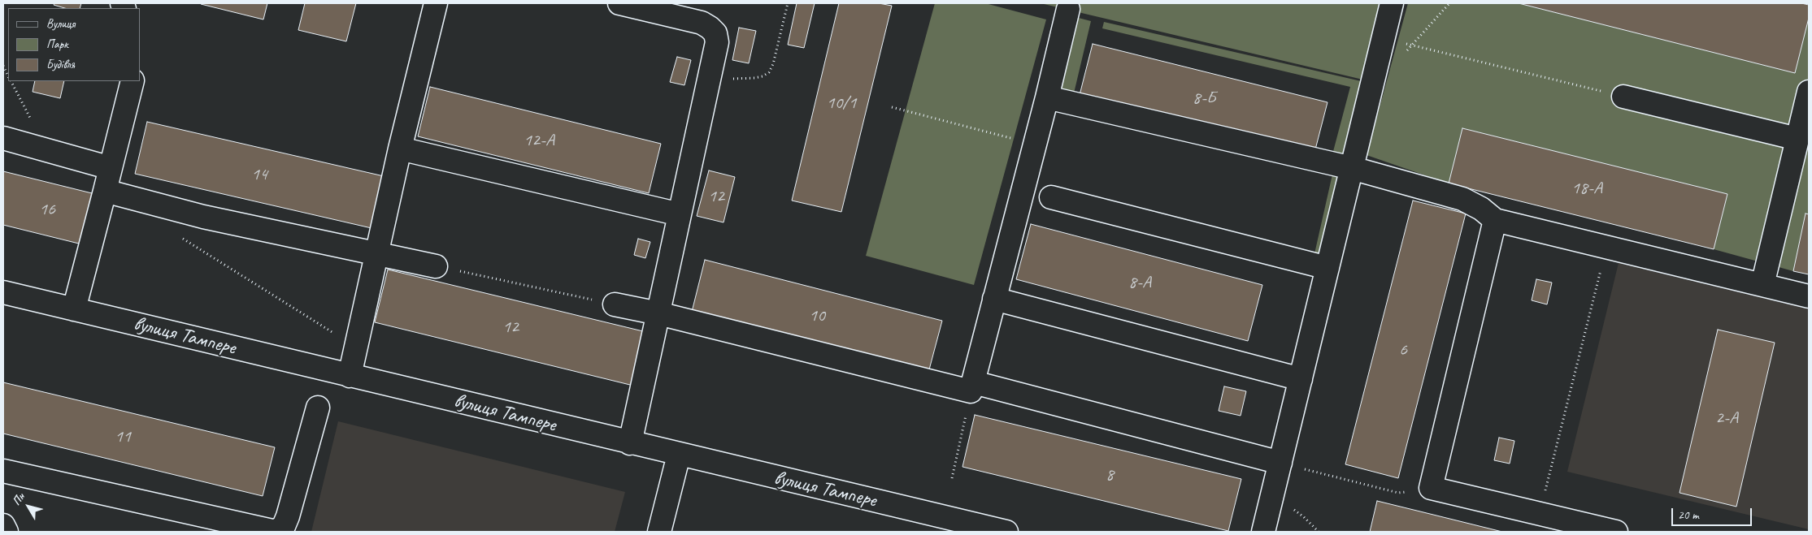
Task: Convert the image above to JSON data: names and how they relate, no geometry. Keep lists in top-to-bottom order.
{
  "streets": {
    "street": ["вулиця Тампере"]
  },
  "house_numbers": [
    "8-Б",
    "10/1",
    "12-А",
    "14",
    "18-А",
    "12",
    "16",
    "8-А",
    "10",
    "12",
    "6",
    "2-А",
    "11",
    "8"
  ],
  "legend": ["Вулиця", "Парк", "Будівля"],
  "scale_bar": "20 m",
  "north": "top left"
}
